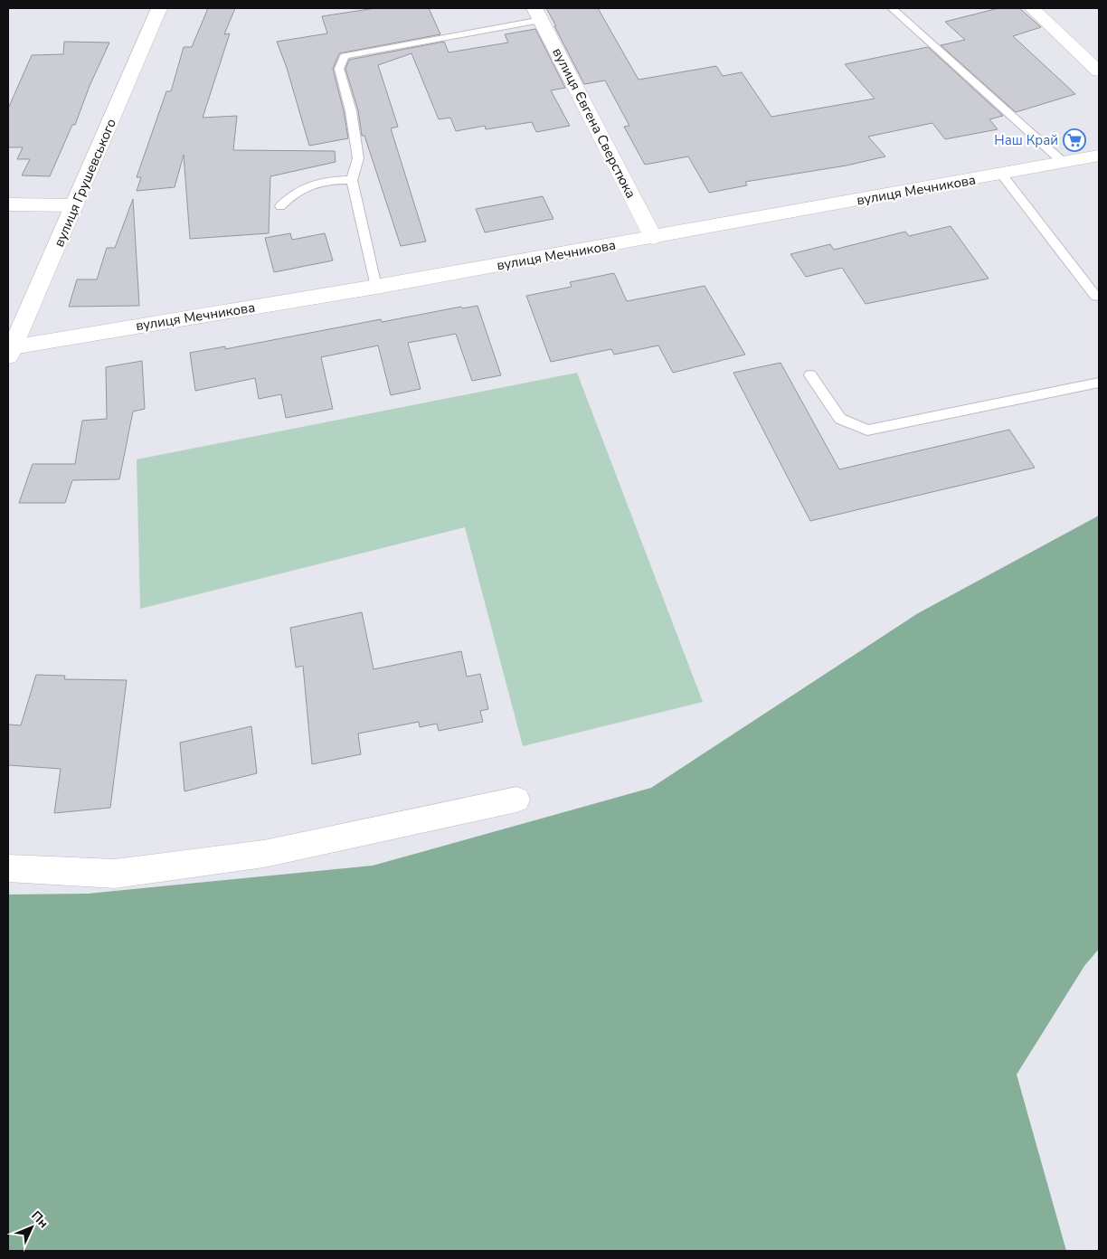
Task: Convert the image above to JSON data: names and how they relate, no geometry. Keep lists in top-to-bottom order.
{
  "streets": {
    "street": ["вулиця Євгена Сверстюка", "вулиця Грушевського", "вулиця Мечникова"]
  },
  "crossings": [
    ["вулиця Євгена Сверстюка", "вулиця Мечникова"],
    ["вулиця Грушевського", "вулиця Мечникова"]
  ],
  "places": {
    "supermarket": ["Наш Край"]
  },
  "north": "top right"
}
